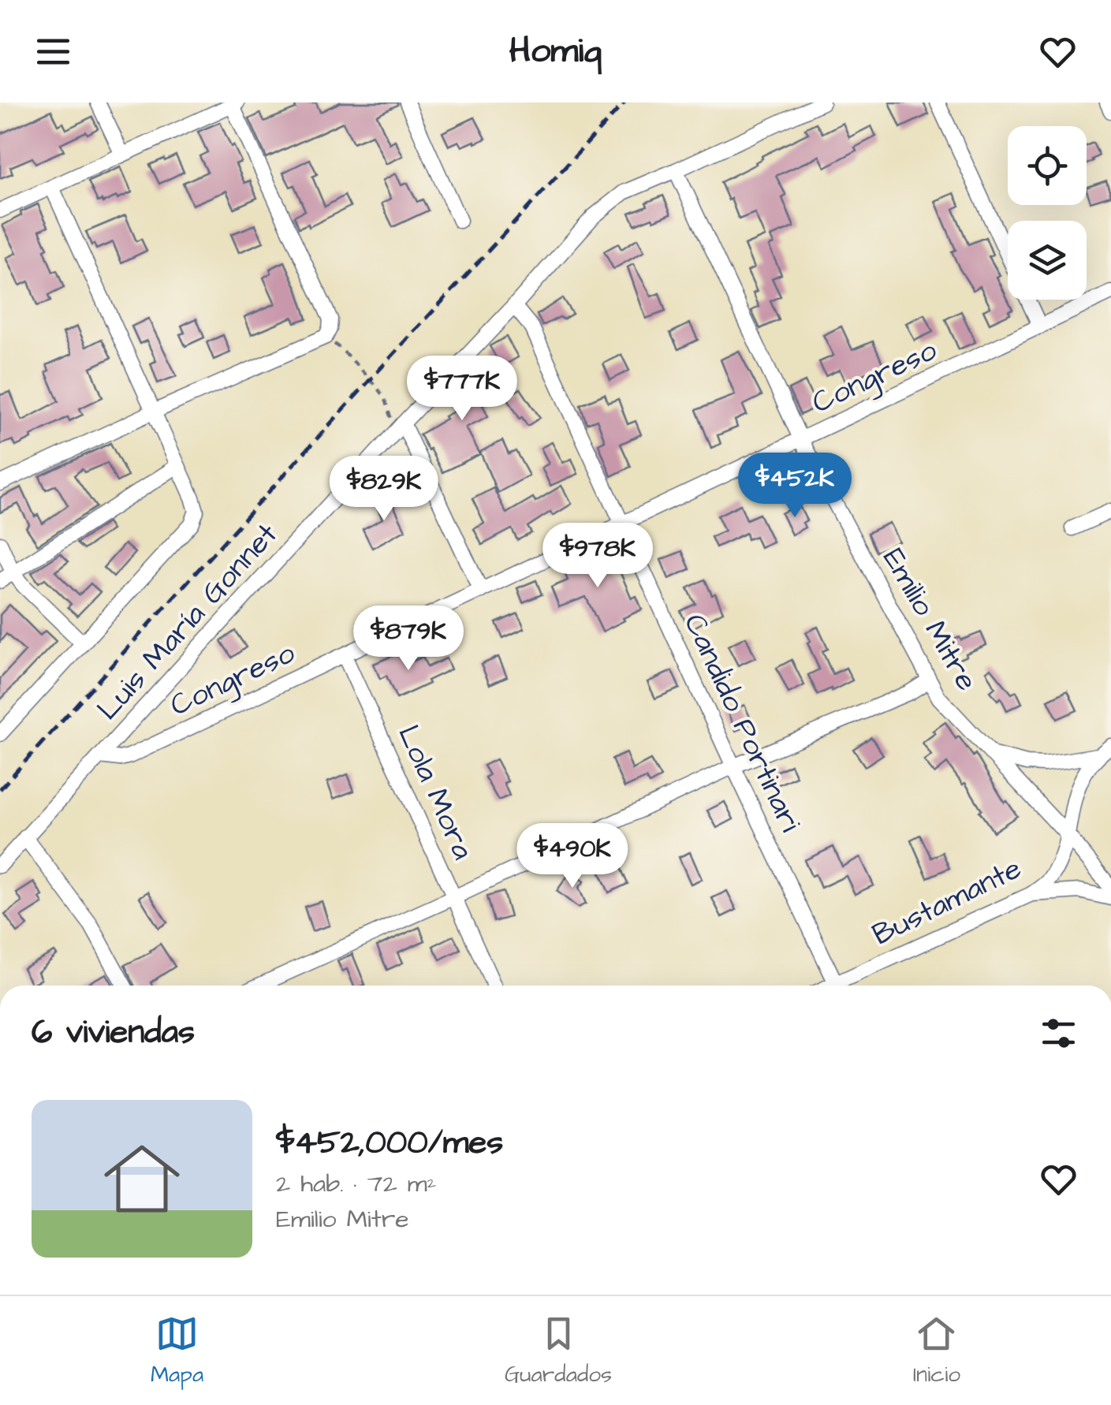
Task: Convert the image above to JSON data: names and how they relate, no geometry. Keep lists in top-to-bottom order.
{
  "streets": {
    "street": [
      "Congreso",
      "Emilio Mitre",
      "Luis María Gonnet",
      "Candido Portinari",
      "Lola Mora",
      "Bustamante"
    ]
  },
  "crossings": [
    ["Congreso", "Emilio Mitre"],
    ["Congreso", "Luis María Gonnet"],
    ["Congreso", "Candido Portinari"],
    ["Congreso", "Lola Mora"],
    ["Emilio Mitre", "Luis María Gonnet"],
    ["Emilio Mitre", "Bustamante"],
    ["Luis María Gonnet", "Candido Portinari"]
  ],
  "page": {
    "header": "Homiq",
    "price": [
      "$777K",
      "$452K",
      "$829K",
      "$978K",
      "$879K",
      "$490K"
    ],
    "heading": "6 viviendas",
    "list": [
      {
        "name": "$452,000/mes",
        "note": "2 hab. · 72 m² · Emilio Mitre"
      }
    ],
    "tabs": ["Mapa", "Guardados", "Inicio"]
  }
}
